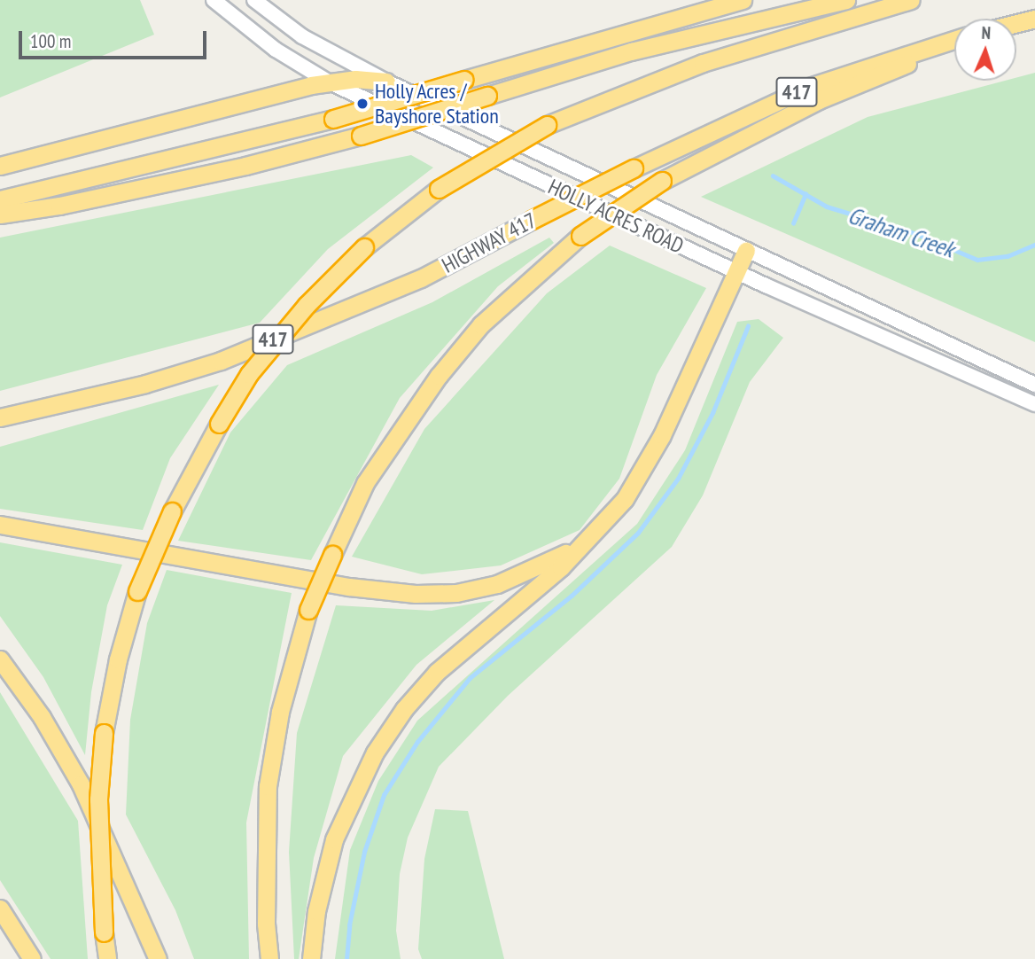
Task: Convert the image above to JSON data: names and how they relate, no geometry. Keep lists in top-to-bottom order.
{
  "streets": {
    "highway": ["417", "HIGHWAY 417"],
    "main road": ["HOLLY ACRES ROAD"]
  },
  "water": ["Graham Creek"],
  "places": ["Holly Acres / Bayshore Station"],
  "scale_bar": "100 m",
  "north": "top"
}
